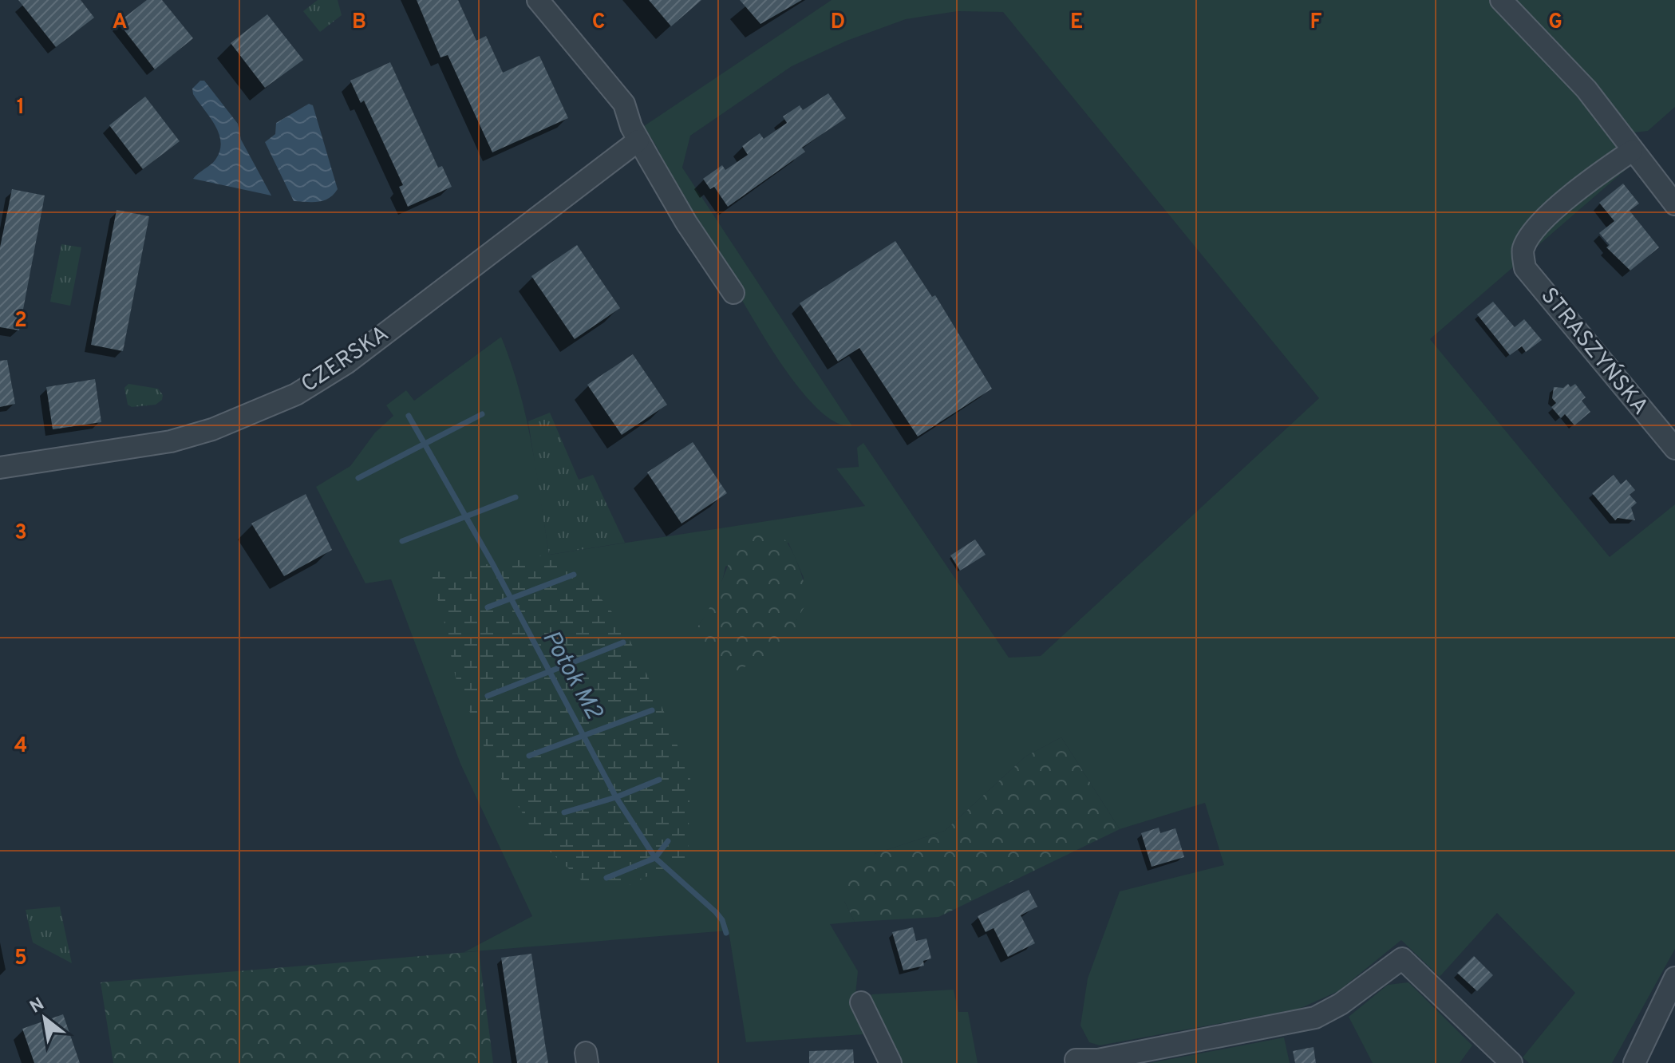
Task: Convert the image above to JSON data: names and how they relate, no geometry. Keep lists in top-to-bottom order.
{
  "streets": {
    "street": ["STRASZYŃSKA", "CZERSKA"]
  },
  "water": ["Potok M2"],
  "north": "top left",
  "grid": {
    "columns": [
      "A",
      "B",
      "C",
      "D",
      "E",
      "F",
      "G"
    ],
    "rows": [
      "1",
      "2",
      "3",
      "4",
      "5"
    ]
  }
}
